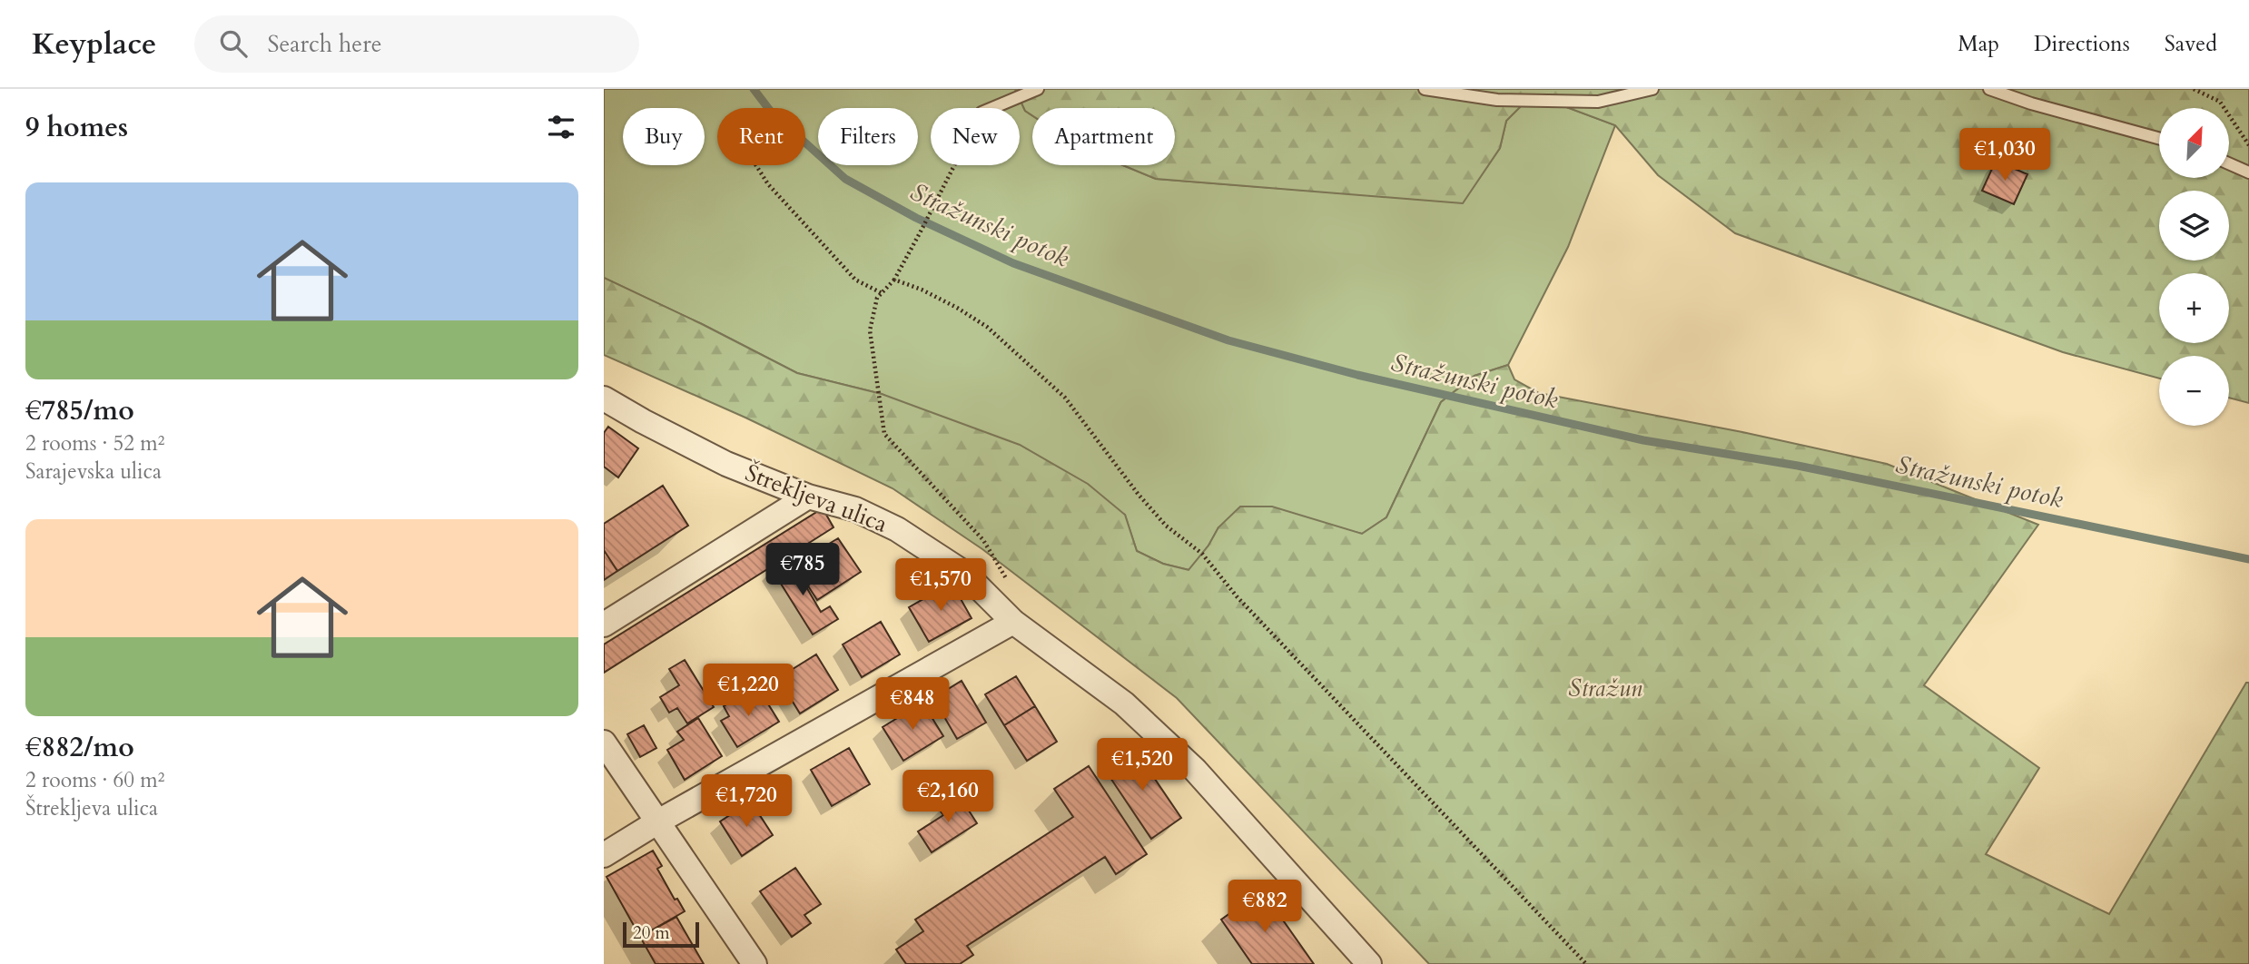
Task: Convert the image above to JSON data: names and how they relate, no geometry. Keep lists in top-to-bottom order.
{
  "streets": {
    "street": ["Štrekljeva ulica"]
  },
  "water": ["Stražunski potok"],
  "parks": ["Stražun"],
  "scale_bar": "20 m",
  "north": "top right",
  "page": {
    "header": "Keyplace",
    "search": "Search here",
    "nav": ["Map", "Directions", "Saved"],
    "heading": "9 homes",
    "map_buttons": ["+", "−"],
    "chip": [
      "Buy",
      "Rent",
      "Filters",
      "New",
      "Apartment"
    ],
    "price": [
      "€1,030",
      "€785",
      "€1,570",
      "€1,220",
      "€848",
      "€1,520",
      "€2,160",
      "€1,720",
      "€882"
    ],
    "list": [
      {
        "name": "€785/mo",
        "note": "2 rooms · 52 m² · Sarajevska ulica"
      },
      {
        "name": "€882/mo",
        "note": "2 rooms · 60 m² · Štrekljeva ulica"
      }
    ],
    "scale": "20 m"
  }
}
